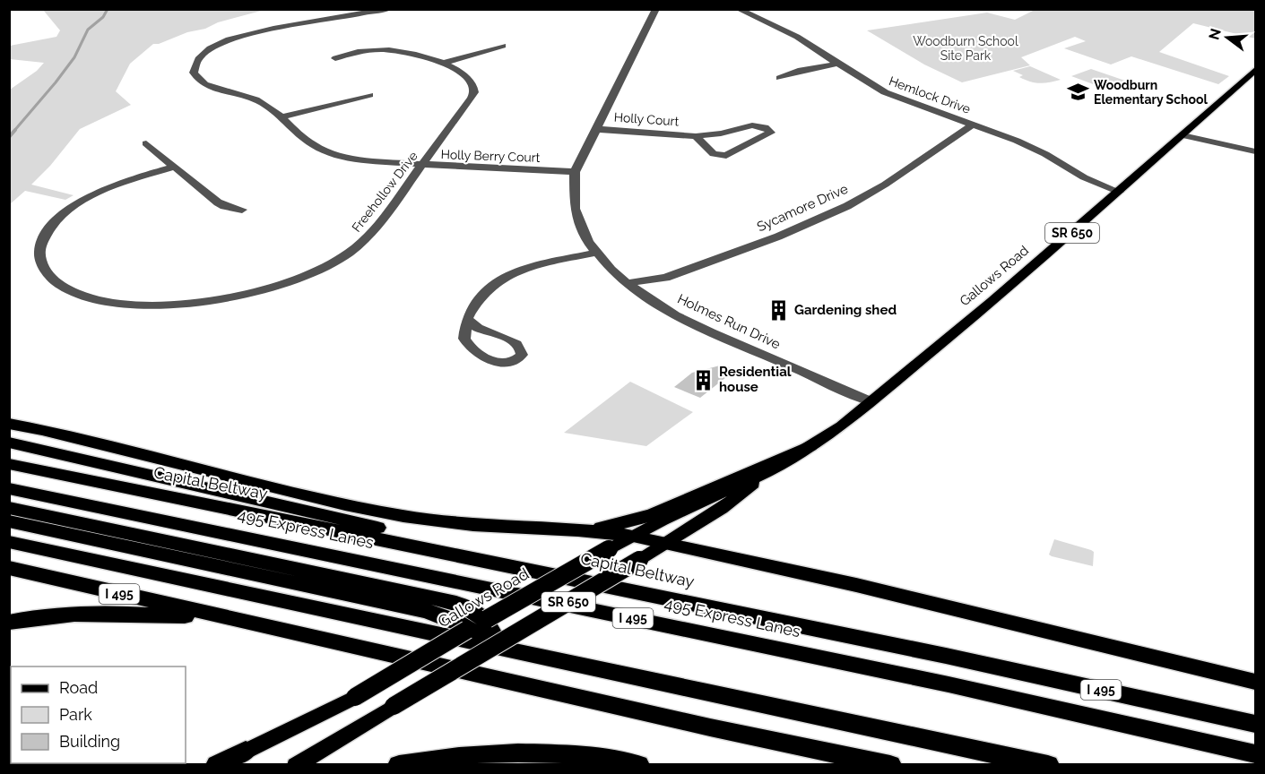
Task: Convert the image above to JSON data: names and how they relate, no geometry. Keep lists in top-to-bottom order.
{
  "streets": {
    "highway": ["Capital Beltway", "495 Express Lanes", "I 495"],
    "main road": ["SR 650", "Gallows Road"],
    "street": [
      "Hemlock Drive",
      "Holly Court",
      "Holly Berry Court",
      "Freehollow Drive",
      "Sycamore Drive",
      "Holmes Run Drive"
    ]
  },
  "crossings": [
    ["Hemlock Drive", "Sycamore Drive"],
    ["Hemlock Drive", "Gallows Road"],
    ["Holly Court", "Holmes Run Drive"],
    ["Holly Berry Court", "Freehollow Drive"],
    ["Holly Berry Court", "Holmes Run Drive"],
    ["Sycamore Drive", "Holmes Run Drive"],
    ["Gallows Road", "Holmes Run Drive"]
  ],
  "parks": ["Woodburn School Site Park"],
  "places": {
    "school or university": ["Woodburn Elementary School"],
    "building": ["Gardening shed", "Residential house"]
  },
  "legend": ["Road", "Park", "Building"],
  "north": "left"
}
